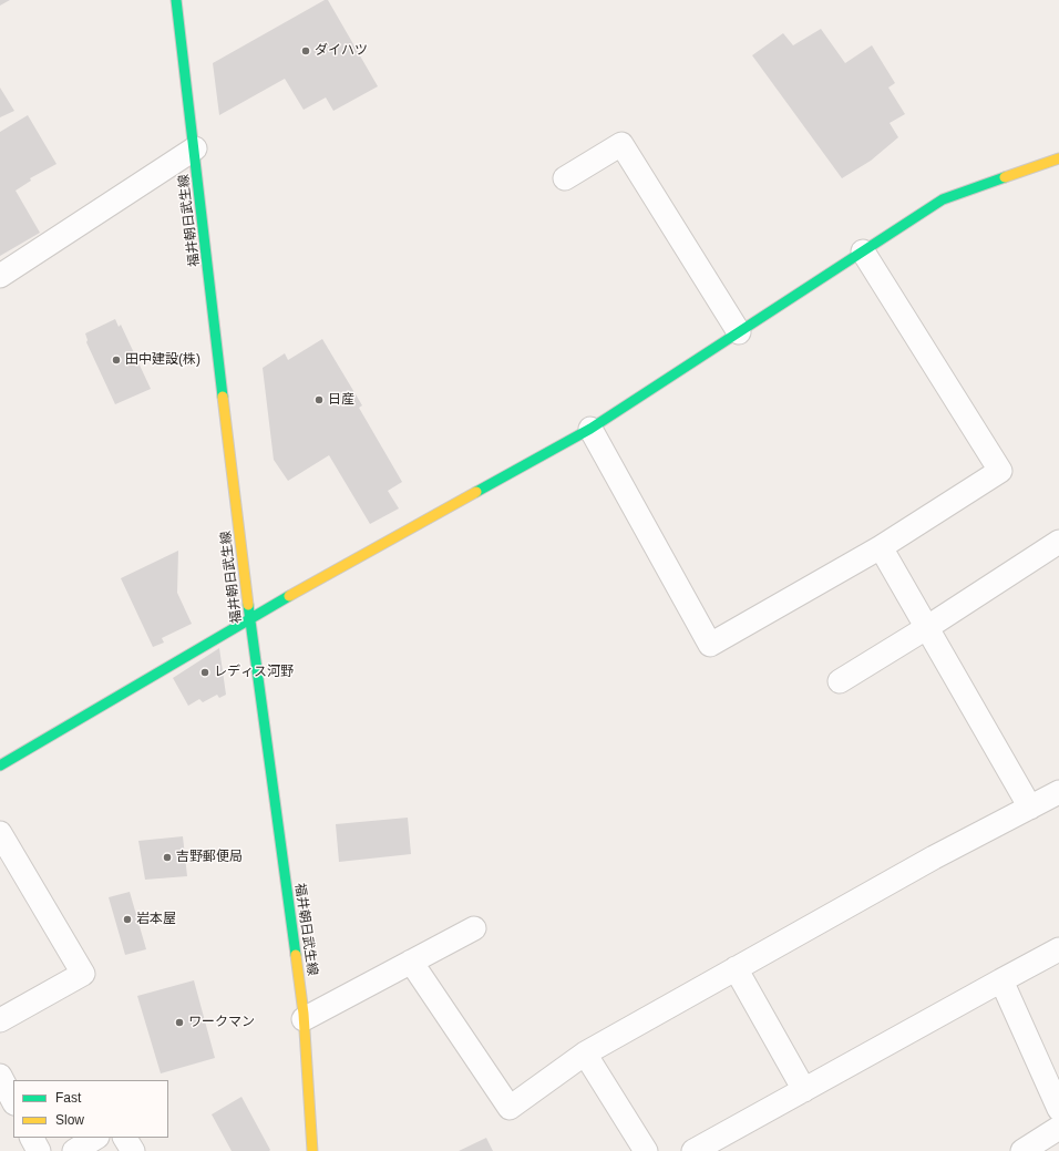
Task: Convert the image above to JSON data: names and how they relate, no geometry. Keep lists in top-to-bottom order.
{
  "streets": {
    "street": ["福井朝日武生線"]
  },
  "places": [
    "ダイハツ",
    "田中建設(株)",
    "日産",
    "レディス河野",
    "吉野郵便局",
    "岩本屋",
    "ワークマン"
  ],
  "legend": ["Fast", "Slow"]
}
